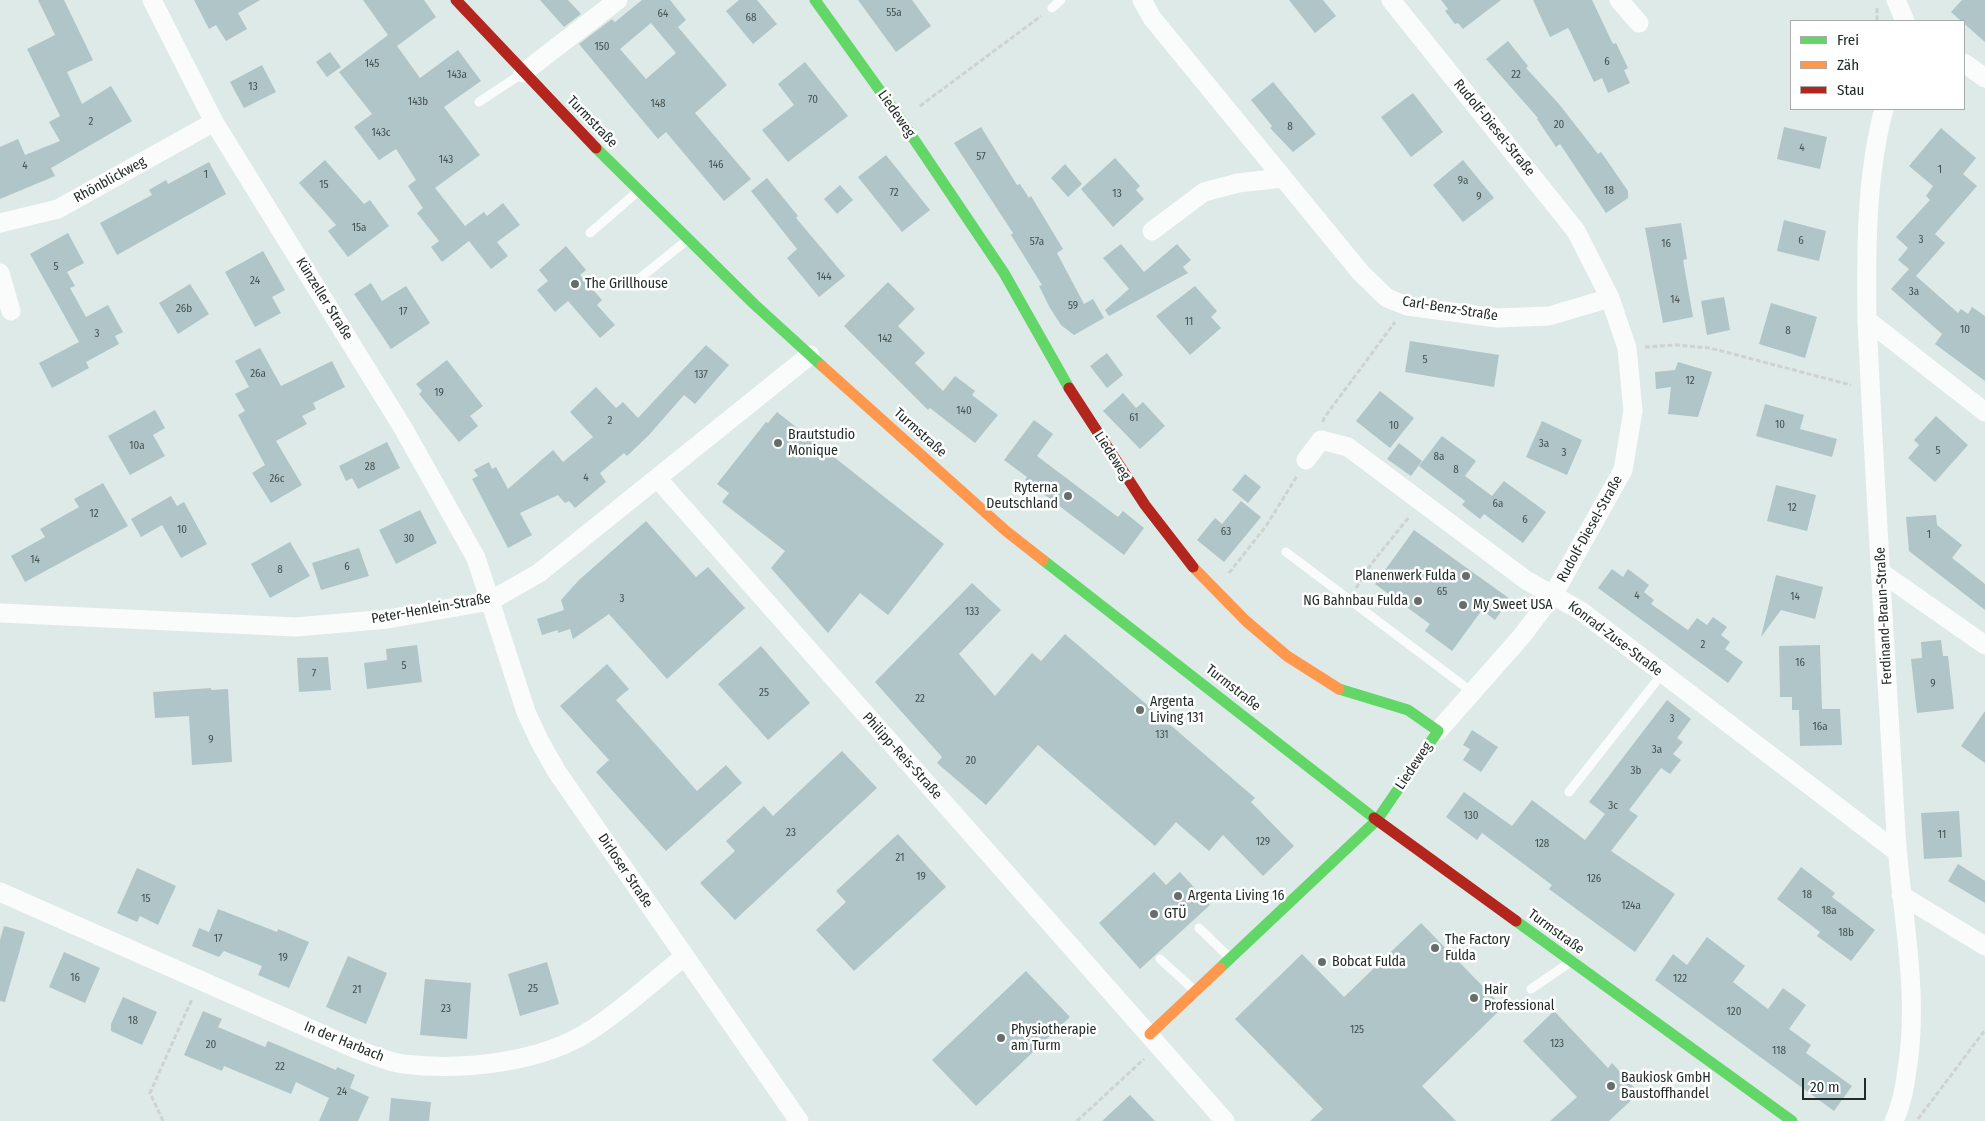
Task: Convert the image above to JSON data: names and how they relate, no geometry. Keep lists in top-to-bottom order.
{
  "streets": {
    "main road": ["Liedeweg", "Turmstraße"],
    "street": [
      "Rudolf-Diesel-Straße",
      "Rhönblickweg",
      "Künzeller Straße",
      "Carl-Benz-Straße",
      "Peter-Henlein-Straße",
      "Ferdinand-Braun-Straße",
      "Konrad-Zuse-Straße",
      "Philipp-Reis-Straße",
      "Dirloser Straße",
      "In der Harbach"
    ]
  },
  "crossings": [
    ["Liedeweg", "Turmstraße"],
    ["Liedeweg", "Rudolf-Diesel-Straße"],
    ["Turmstraße", "Peter-Henlein-Straße"],
    ["Rudolf-Diesel-Straße", "Carl-Benz-Straße"],
    ["Rudolf-Diesel-Straße", "Konrad-Zuse-Straße"],
    ["Rhönblickweg", "Künzeller Straße"],
    ["Künzeller Straße", "Peter-Henlein-Straße"],
    ["Künzeller Straße", "Dirloser Straße"],
    ["Peter-Henlein-Straße", "Philipp-Reis-Straße"],
    ["Peter-Henlein-Straße", "Dirloser Straße"],
    ["Ferdinand-Braun-Straße", "Konrad-Zuse-Straße"],
    ["Dirloser Straße", "In der Harbach"]
  ],
  "places": [
    "The Grillhouse",
    "Brautstudio Monique",
    "Ryterna Deutschland",
    "Planenwerk Fulda",
    "NG Bahnbau Fulda",
    "My Sweet USA",
    "Argenta Living 131",
    "Argenta Living 16",
    "GTÜ",
    "The Factory Fulda",
    "Bobcat Fulda",
    "Hair Professional",
    "Physiotherapie am Turm",
    "Baukiosk GmbH Baustoffhandel"
  ],
  "house_numbers": [
    "55a",
    "64",
    "68",
    "150",
    "6",
    "145",
    "143a",
    "22",
    "13",
    "70",
    "143b",
    "148",
    "2",
    "20",
    "8",
    "143c",
    "4",
    "57",
    "143",
    "146",
    "4",
    "1",
    "1",
    "9a",
    "15",
    "18",
    "72",
    "13",
    "9",
    "15a",
    "3",
    "6",
    "57a",
    "16",
    "5",
    "144",
    "24",
    "3a",
    "14",
    "59",
    "26b",
    "17",
    "11",
    "10",
    "8",
    "3",
    "142",
    "5",
    "26a",
    "137",
    "12",
    "19",
    "140",
    "61",
    "2",
    "10",
    "10",
    "3a",
    "10a",
    "5",
    "3",
    "8a",
    "28",
    "8",
    "4",
    "26c",
    "6a",
    "12",
    "12",
    "6",
    "10",
    "63",
    "1",
    "30",
    "14",
    "6",
    "8",
    "65",
    "4",
    "14",
    "3",
    "133",
    "2",
    "16",
    "5",
    "7",
    "9",
    "25",
    "22",
    "3",
    "16a",
    "131",
    "9",
    "3a",
    "20",
    "3b",
    "3c",
    "130",
    "23",
    "11",
    "129",
    "128",
    "21",
    "19",
    "126",
    "18",
    "15",
    "124a",
    "18a",
    "18b",
    "17",
    "19",
    "16",
    "122",
    "25",
    "21",
    "23",
    "120",
    "18",
    "125",
    "123",
    "20",
    "118",
    "22",
    "24"
  ],
  "legend": ["Frei", "Zäh", "Stau"],
  "scale_bar": "20 m"
}
